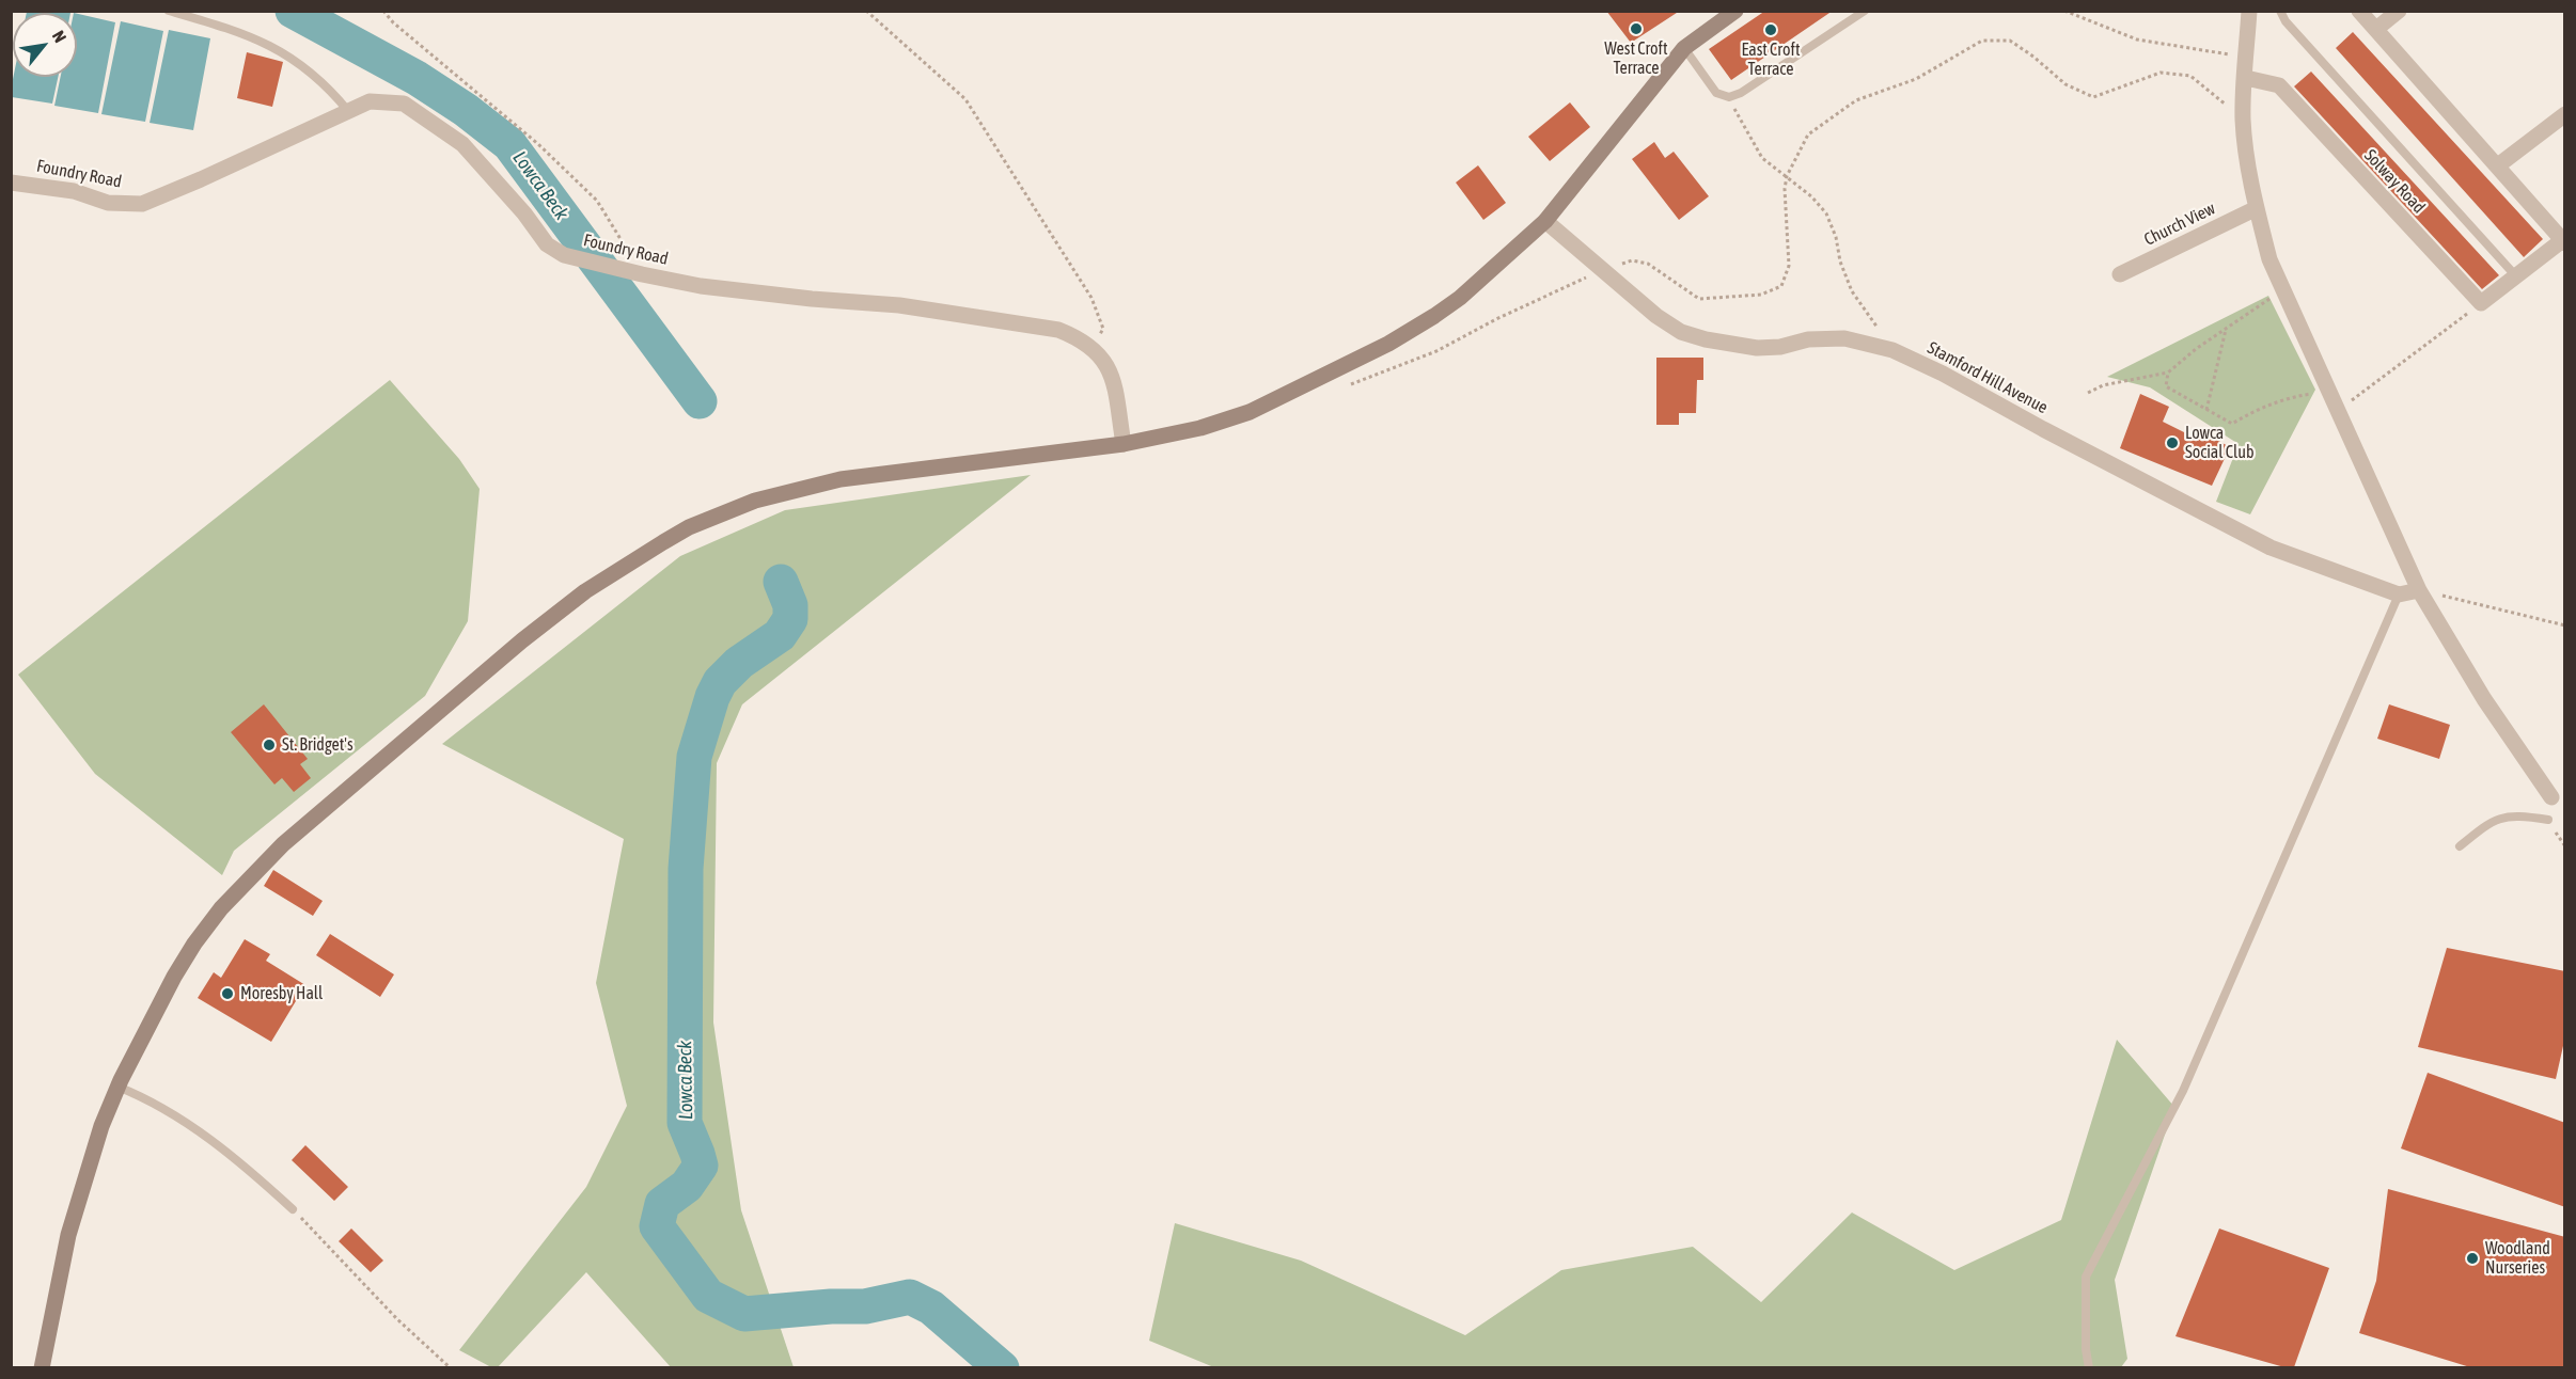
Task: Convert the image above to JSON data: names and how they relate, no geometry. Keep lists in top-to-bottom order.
{
  "streets": {
    "street": [
      "Foundry Road",
      "Solway Road",
      "Church View",
      "Stamford Hill Avenue"
    ]
  },
  "water": ["Lowca Beck"],
  "places": [
    "West Croft Terrace",
    "East Croft Terrace",
    "Lowca Social Club",
    "St. Bridget's",
    "Moresby Hall",
    "Woodland Nurseries"
  ],
  "north": "top right"
}
